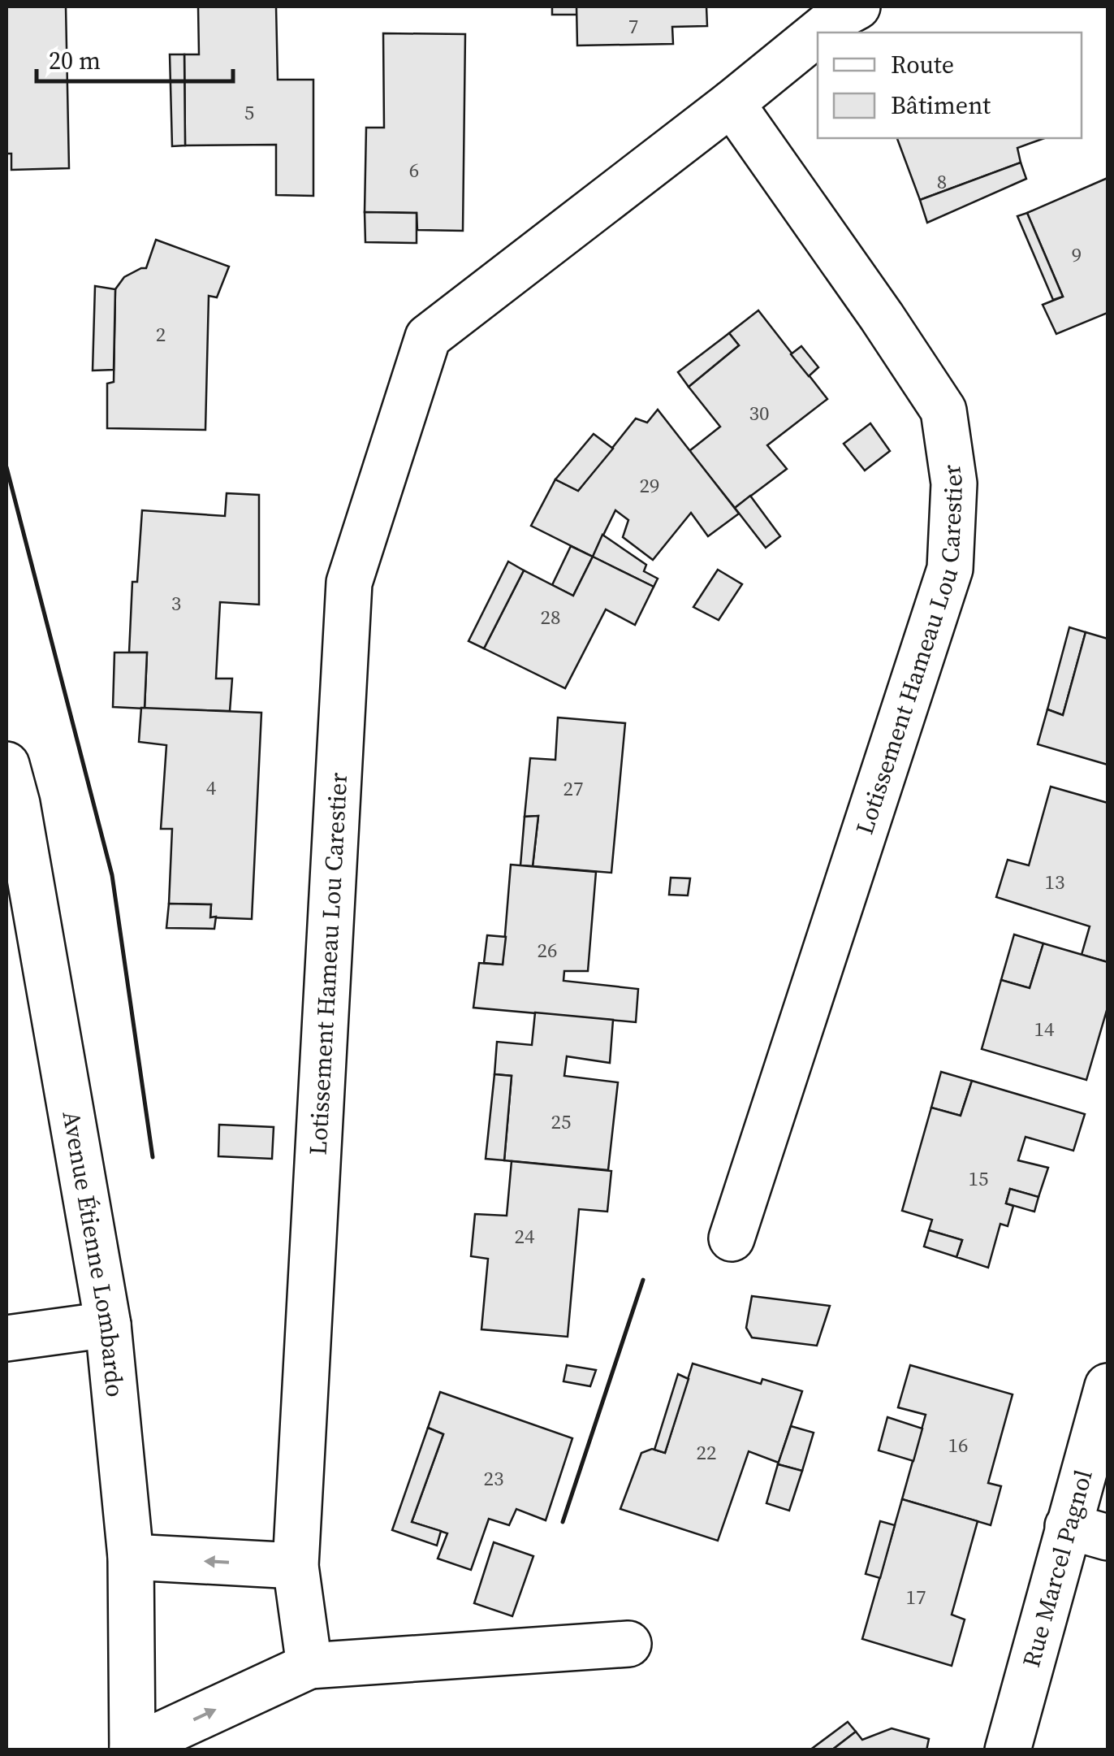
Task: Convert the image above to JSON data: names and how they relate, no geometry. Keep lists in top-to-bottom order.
{
  "streets": {
    "street": ["Lotissement Hameau Lou Carestier", "Avenue Étienne Lombardo", "Rue Marcel Pagnol"]
  },
  "house_numbers": [
    "7",
    "5",
    "6",
    "8",
    "9",
    "2",
    "30",
    "29",
    "3",
    "28",
    "4",
    "27",
    "13",
    "26",
    "14",
    "25",
    "15",
    "24",
    "16",
    "22",
    "23",
    "17"
  ],
  "legend": ["Route", "Bâtiment"],
  "scale_bar": "20 m"
}
